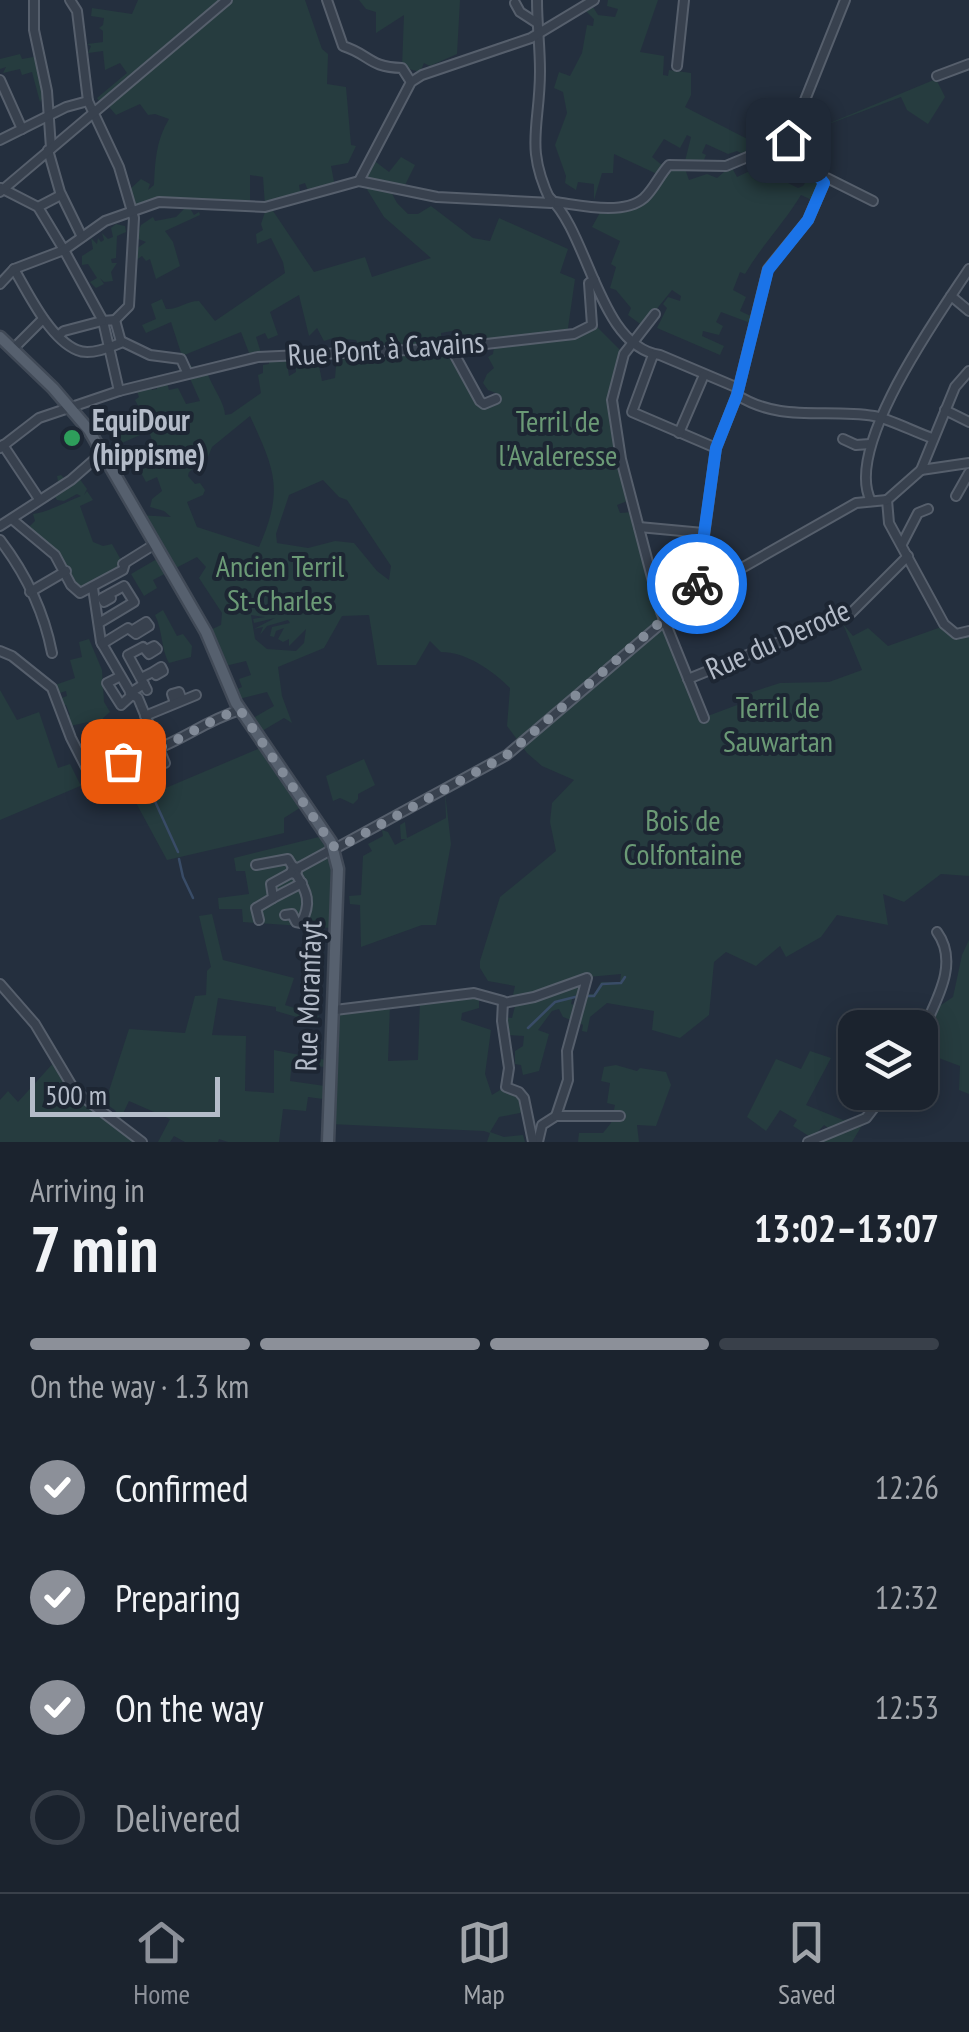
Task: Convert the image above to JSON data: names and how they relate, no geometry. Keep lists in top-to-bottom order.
{
  "streets": {
    "main road": ["Rue Moranfayt"],
    "street": ["Rue Pont à Cavains", "Rue du Derode"]
  },
  "parks": [
    "Terril de l'Avaleresse",
    "Ancien Terril St-Charles",
    "Terril de Sauwartan",
    "Bois de Colfontaine"
  ],
  "places": ["EquiDour (hippisme)"],
  "scale_bar": "500 m",
  "page": {
    "scale": "500 m",
    "heading": ["7 min", "Arriving in", "13:02–13:07"],
    "bar": "On the way · 1.3 km",
    "list": [
      ["Confirmed", "12:26"],
      ["Preparing", "12:32"],
      ["On the way", "12:53"],
      "Delivered"
    ],
    "tabs": ["Home", "Map", "Saved"]
  }
}
